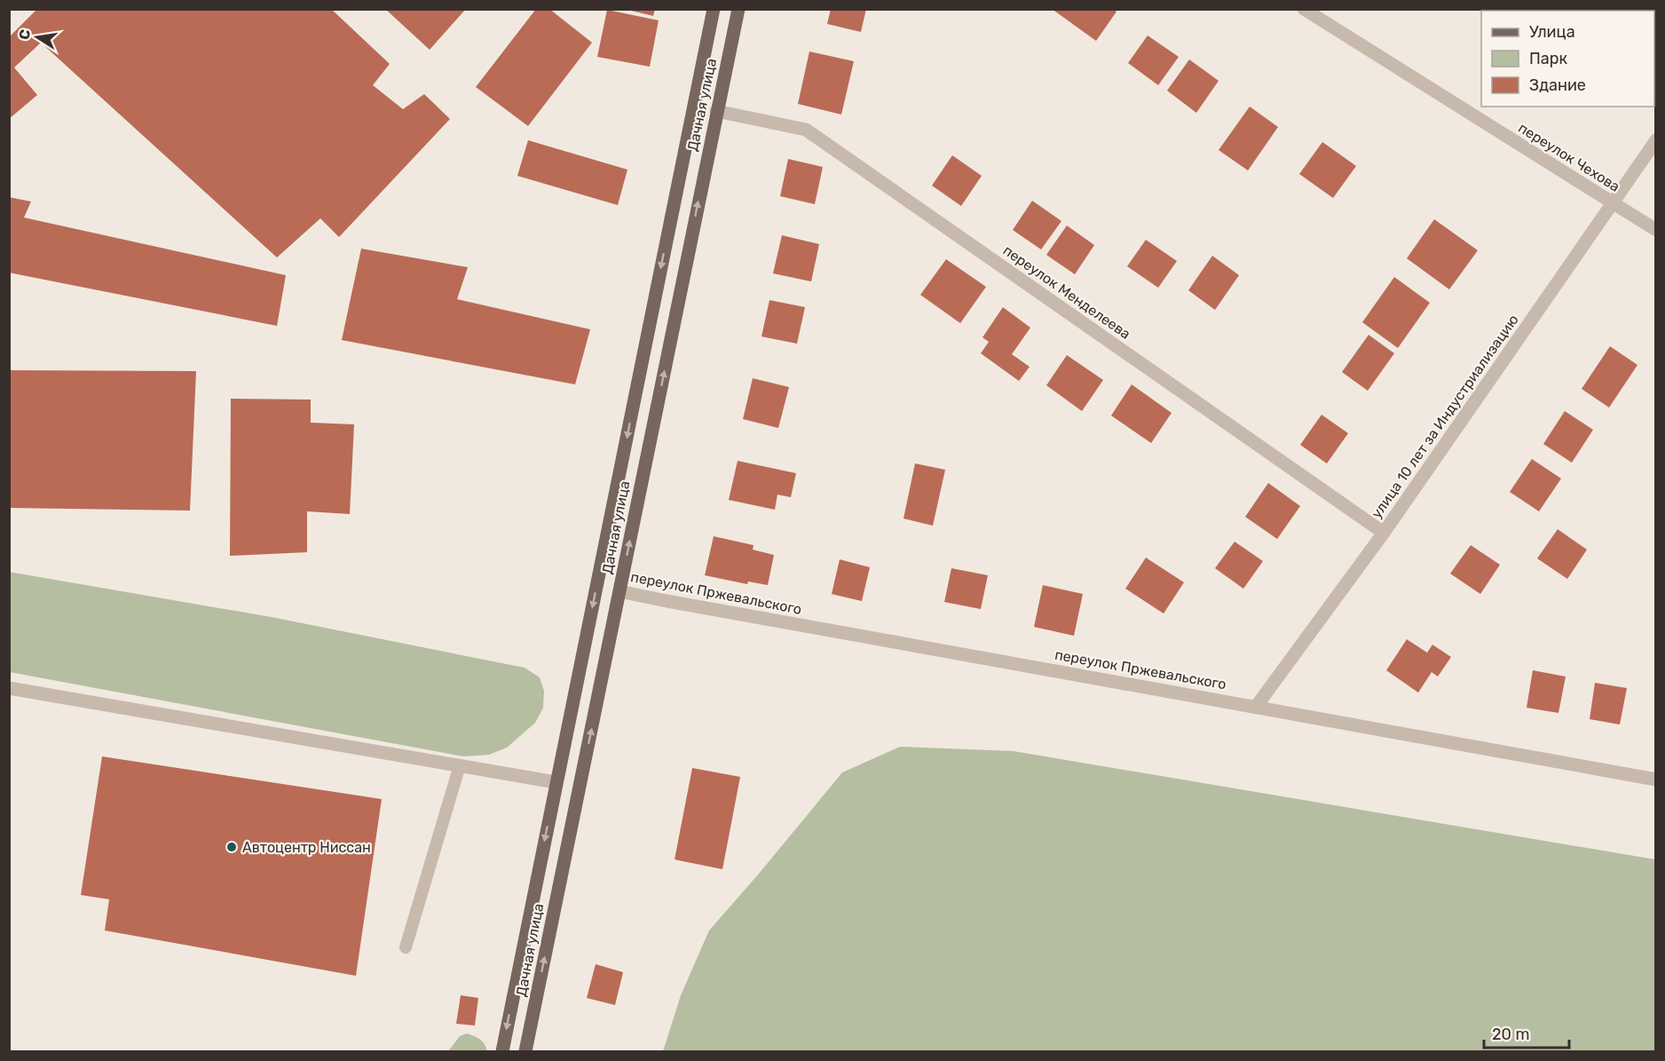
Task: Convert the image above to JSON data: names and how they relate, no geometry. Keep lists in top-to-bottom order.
{
  "streets": {
    "main road": ["Дачная улица"],
    "street": [
      "переулок Чехова",
      "переулок Менделеева",
      "улица 10 лет за Индустриализацию",
      "переулок Пржевальского"
    ]
  },
  "crossings": [
    ["Дачная улица", "переулок Менделеева"],
    ["Дачная улица", "переулок Пржевальского"],
    ["переулок Чехова", "улица 10 лет за Индустриализацию"],
    ["переулок Менделеева", "улица 10 лет за Индустриализацию"],
    ["улица 10 лет за Индустриализацию", "переулок Пржевальского"]
  ],
  "places": ["Автоцентр Ниссан"],
  "legend": ["Улица", "Парк", "Здание"],
  "scale_bar": "20 m",
  "north": "left"
}
